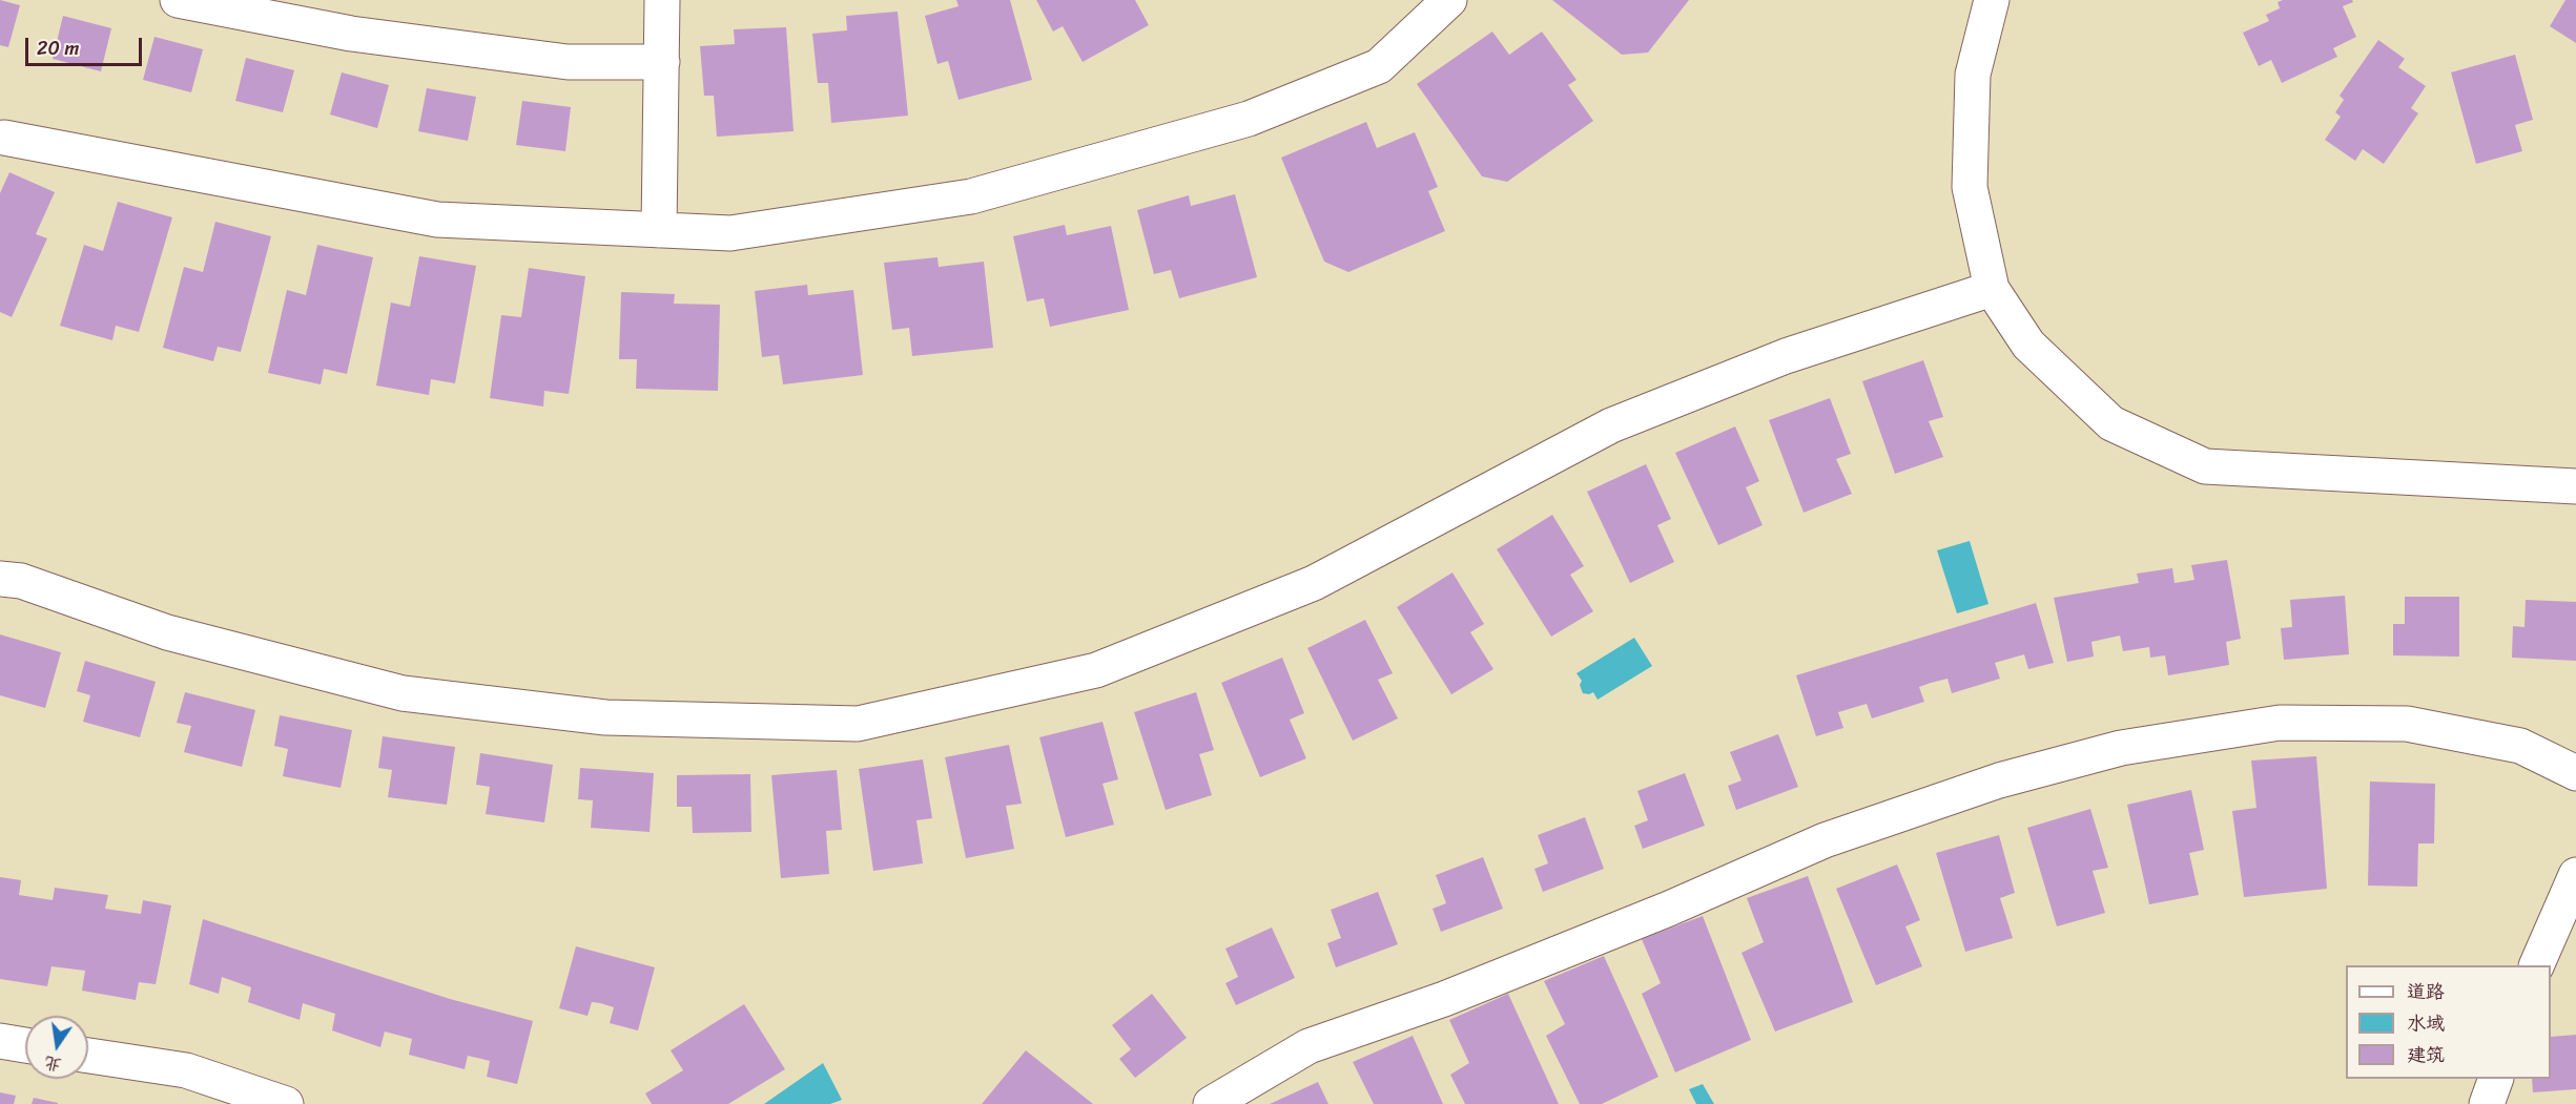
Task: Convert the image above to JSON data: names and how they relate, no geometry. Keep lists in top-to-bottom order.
{
  "legend": ["道路", "水域", "建筑"],
  "scale_bar": "20 m",
  "north": "bottom"
}
